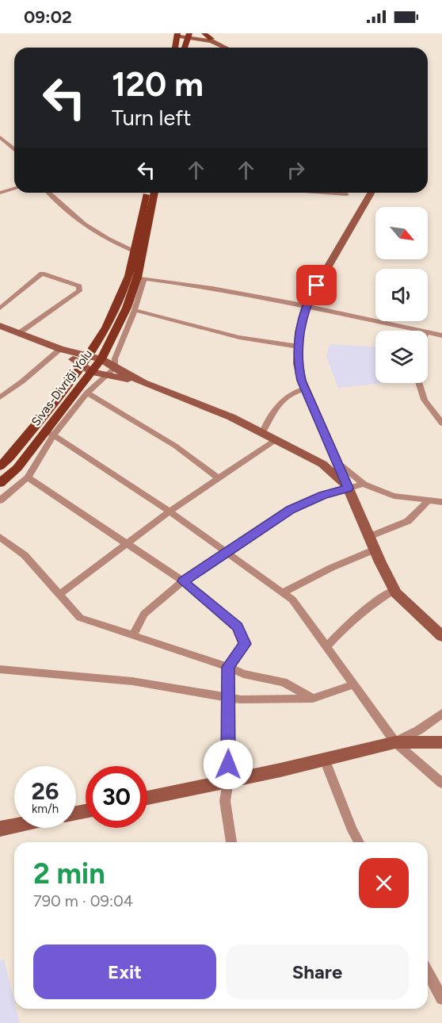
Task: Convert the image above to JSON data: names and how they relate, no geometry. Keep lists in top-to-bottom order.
{
  "streets": {
    "main road": ["Sivas-Divriği Yolu"]
  },
  "north": "bottom right",
  "page": {
    "status": "09:02",
    "turn": ["120 m", "Turn left"],
    "speed": "26 km/h",
    "limit": "30",
    "heading": ["2 min", "790 m · 09:04"],
    "buttons": ["Exit", "Share"]
  }
}
